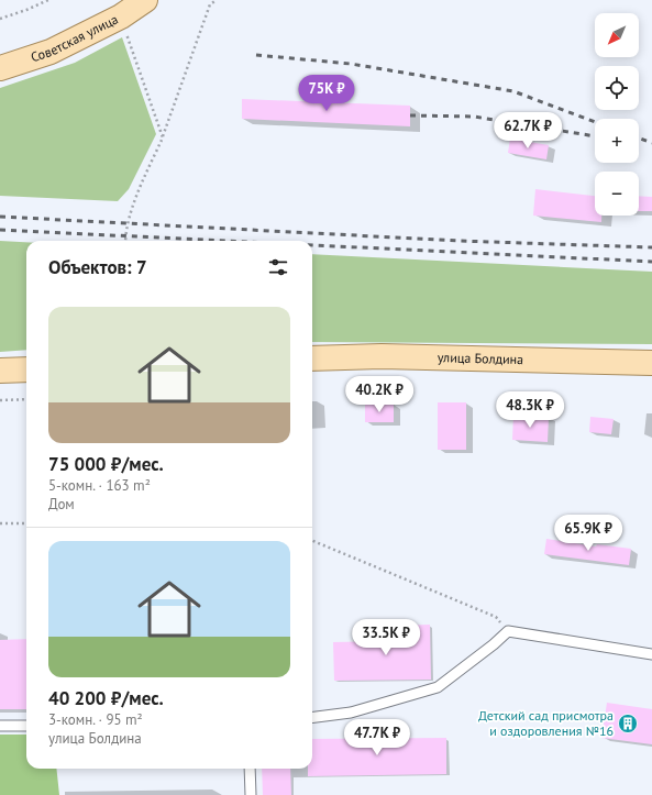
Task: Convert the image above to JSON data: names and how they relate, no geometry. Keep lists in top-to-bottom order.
{
  "streets": {
    "main road": ["Советская улица", "улица Болдина"]
  },
  "places": {
    "building": ["Детский сад присмотра и оздоровления №16"]
  },
  "north": "bottom left",
  "page": {
    "map_buttons": ["+", "−"],
    "price": [
      "75K ₽",
      "62.7K ₽",
      "40.2K ₽",
      "48.3K ₽",
      "65.9K ₽",
      "33.5K ₽",
      "47.7K ₽"
    ],
    "heading": "Объектов: 7",
    "list": [
      {
        "name": "75 000 ₽/мес.",
        "note": "5-комн. · 163 m² · Дом"
      },
      {
        "name": "40 200 ₽/мес.",
        "note": "3-комн. · 95 m² · улица Болдина"
      }
    ]
  }
}
